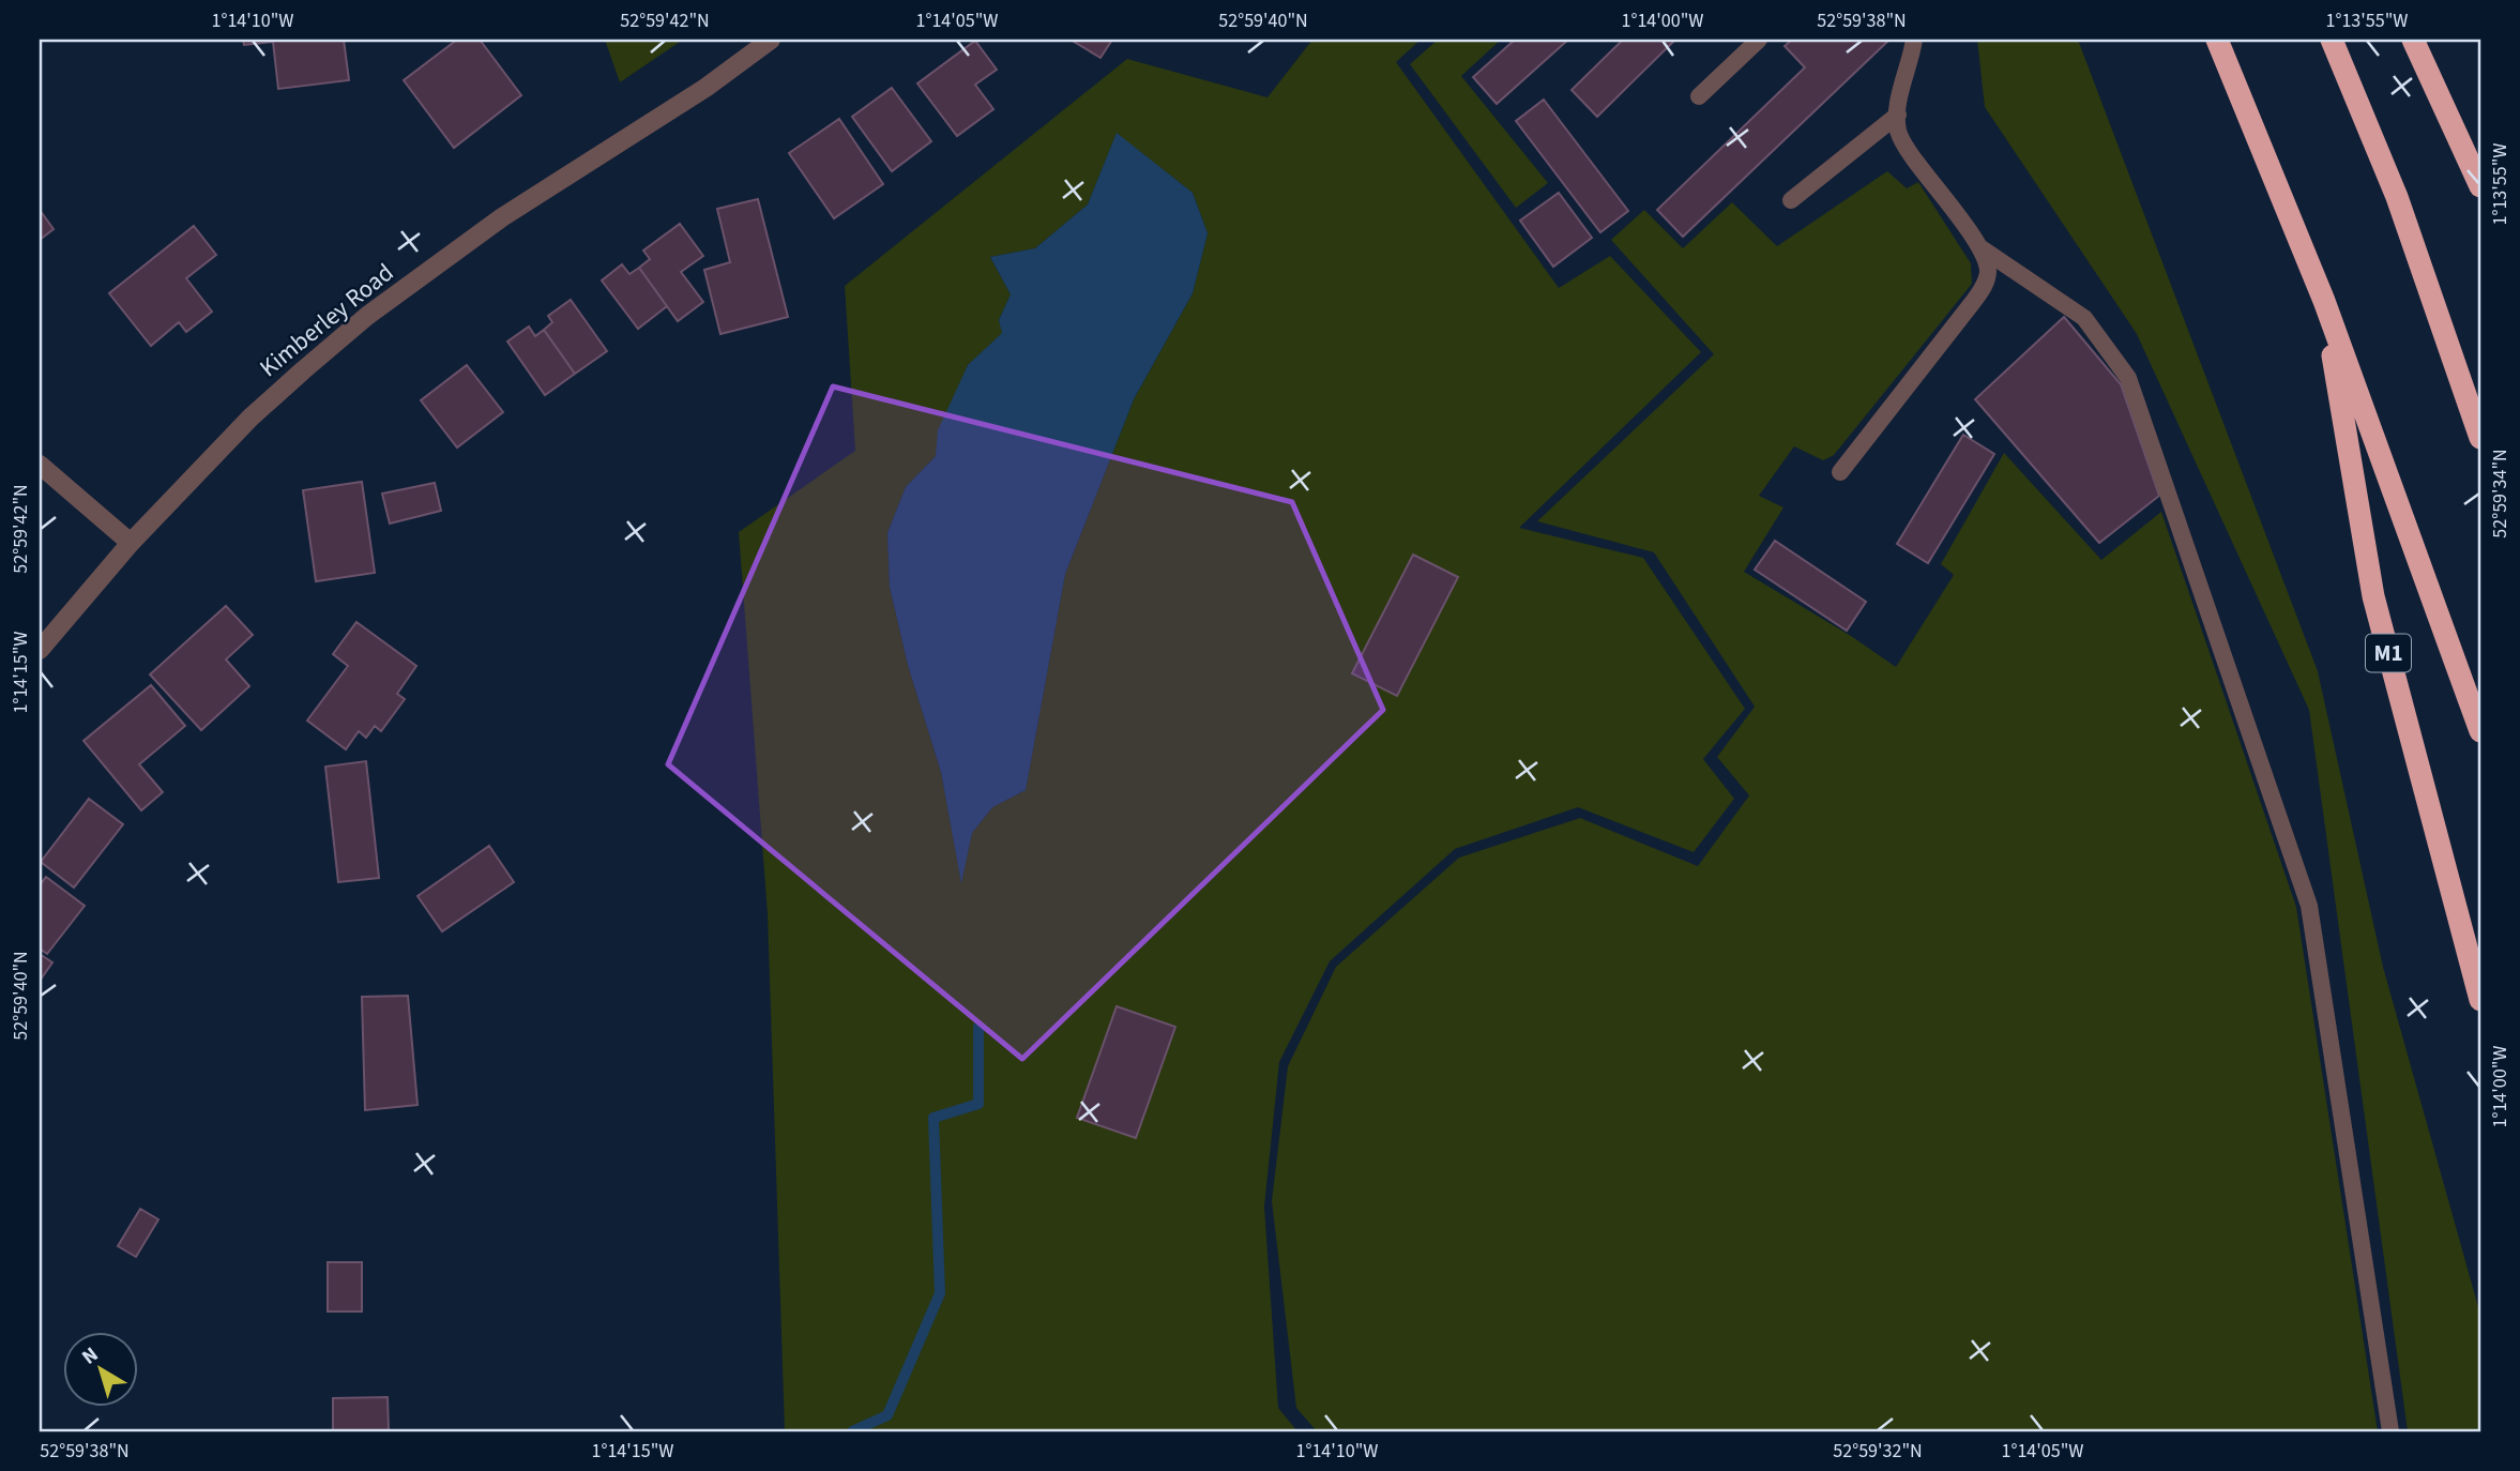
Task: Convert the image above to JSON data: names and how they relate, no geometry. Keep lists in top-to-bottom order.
{
  "streets": {
    "highway": ["M1"],
    "street": ["Kimberley Road"]
  },
  "north": "top left",
  "coordinates": [
    "1°14'10\"W",
    "52°59'42\"N",
    "1°14'05\"W",
    "52°59'40\"N",
    "1°14'00\"W",
    "52°59'38\"N",
    "1°13'55\"W",
    "52°59'34\"N",
    "1°14'15\"W",
    "52°59'32\"N"
  ]
}
